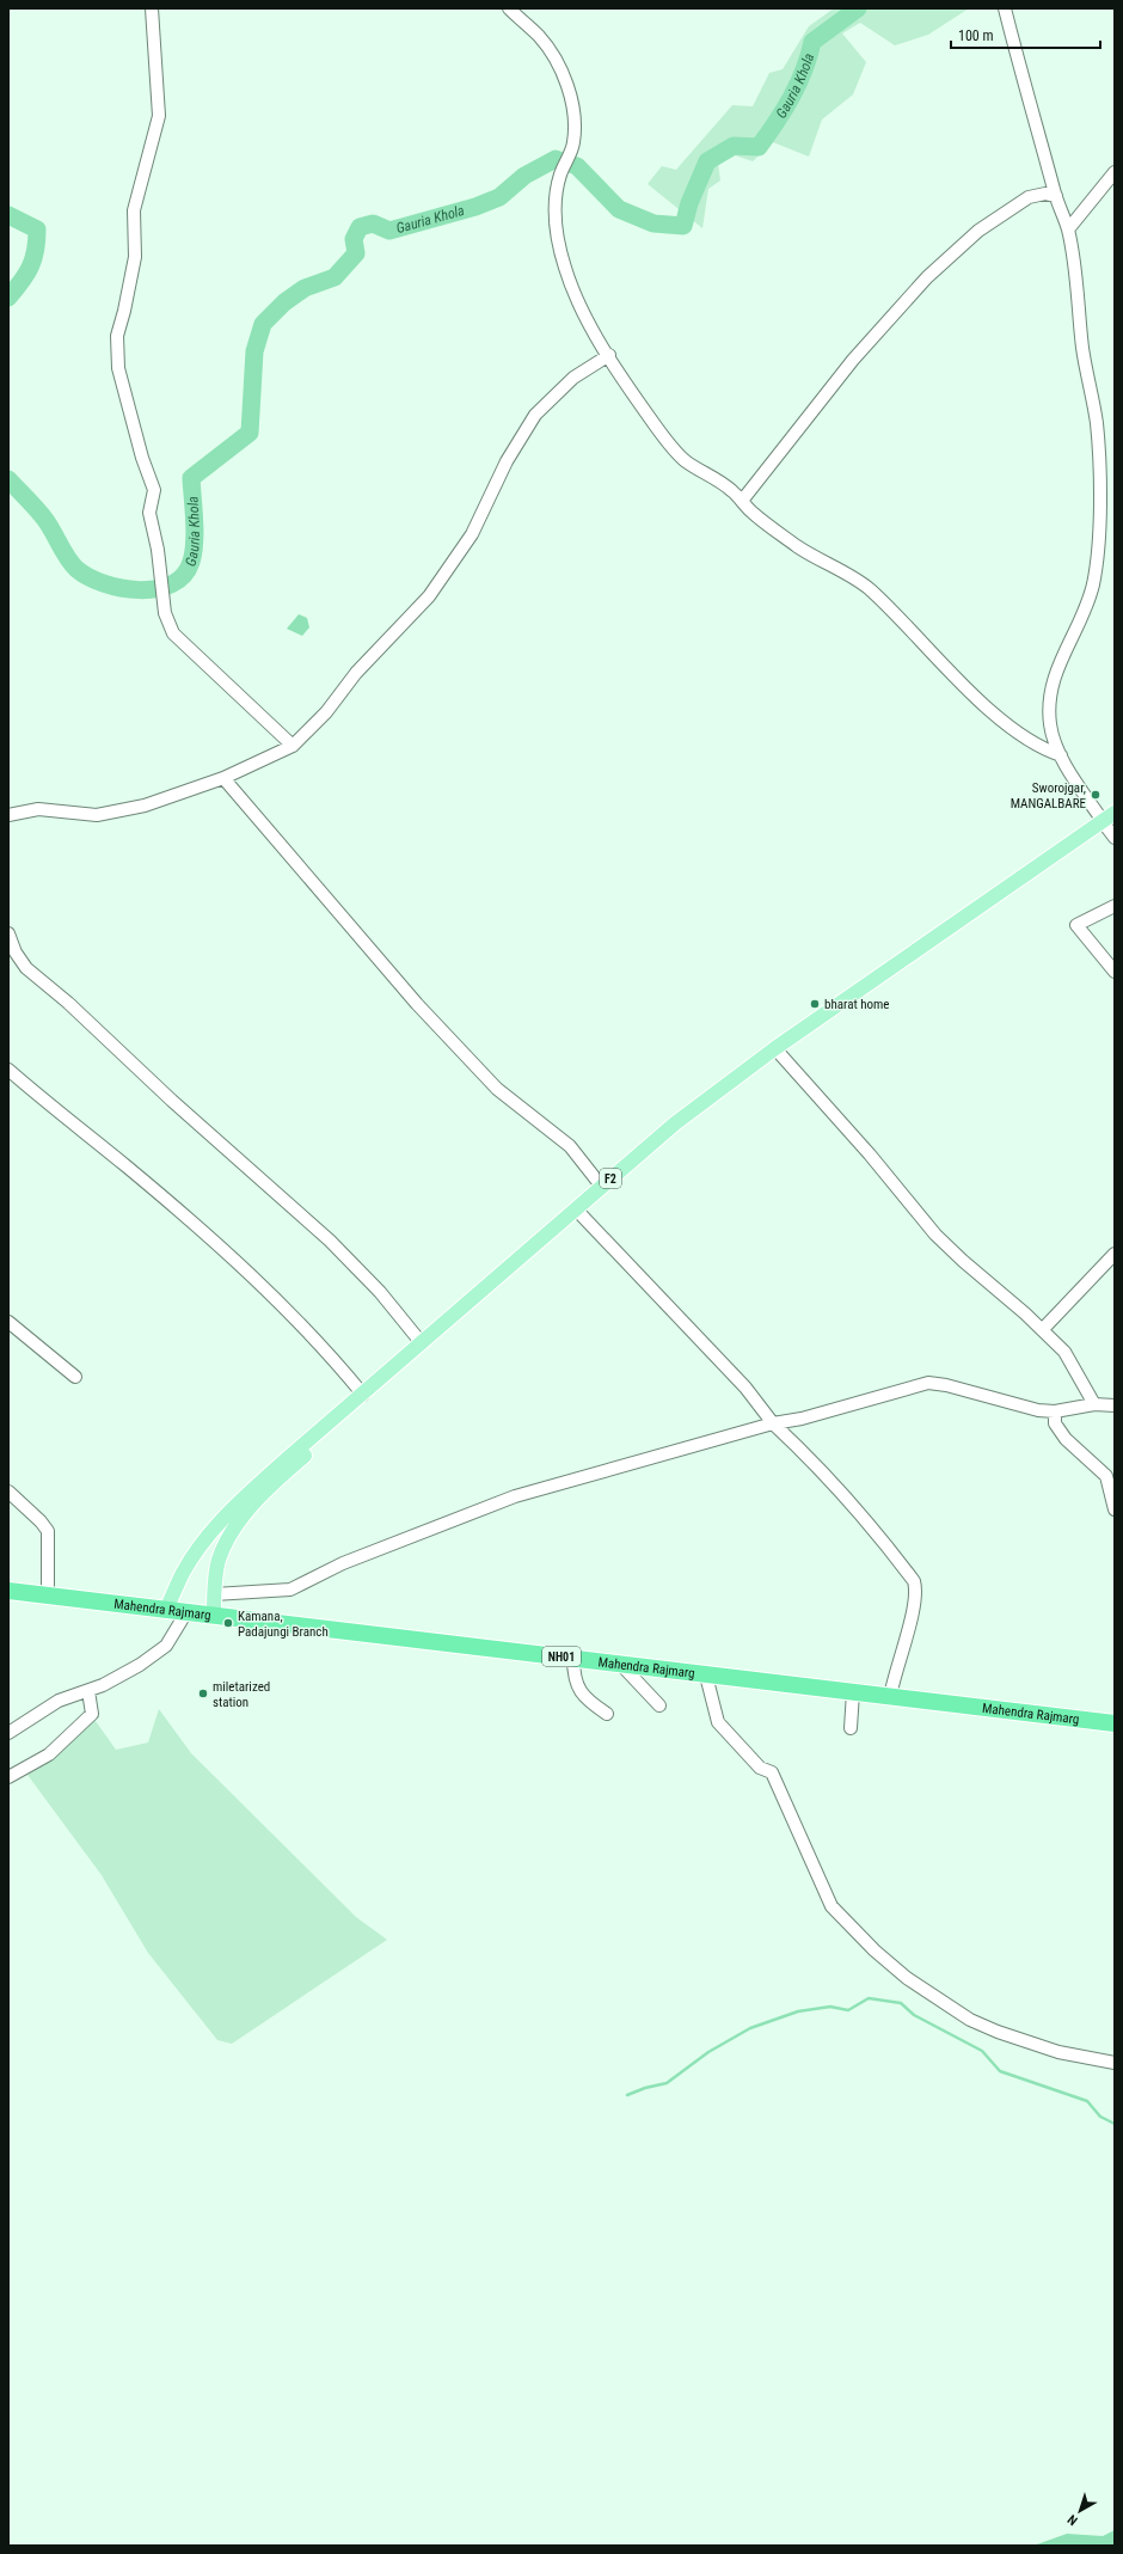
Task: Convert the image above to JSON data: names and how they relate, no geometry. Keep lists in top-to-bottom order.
{
  "streets": {
    "highway": ["Mahendra Rajmarg", "NH01"],
    "main road": ["F2"]
  },
  "crossings": [
    ["F2", "Mahendra Rajmarg"]
  ],
  "water": ["Gauria Khola"],
  "places": [
    "Sworojgar, MANGALBARE",
    "bharat home",
    "Kamana, Padajungi Branch",
    "miletarized station"
  ],
  "scale_bar": "100 m",
  "north": "bottom left"
}
